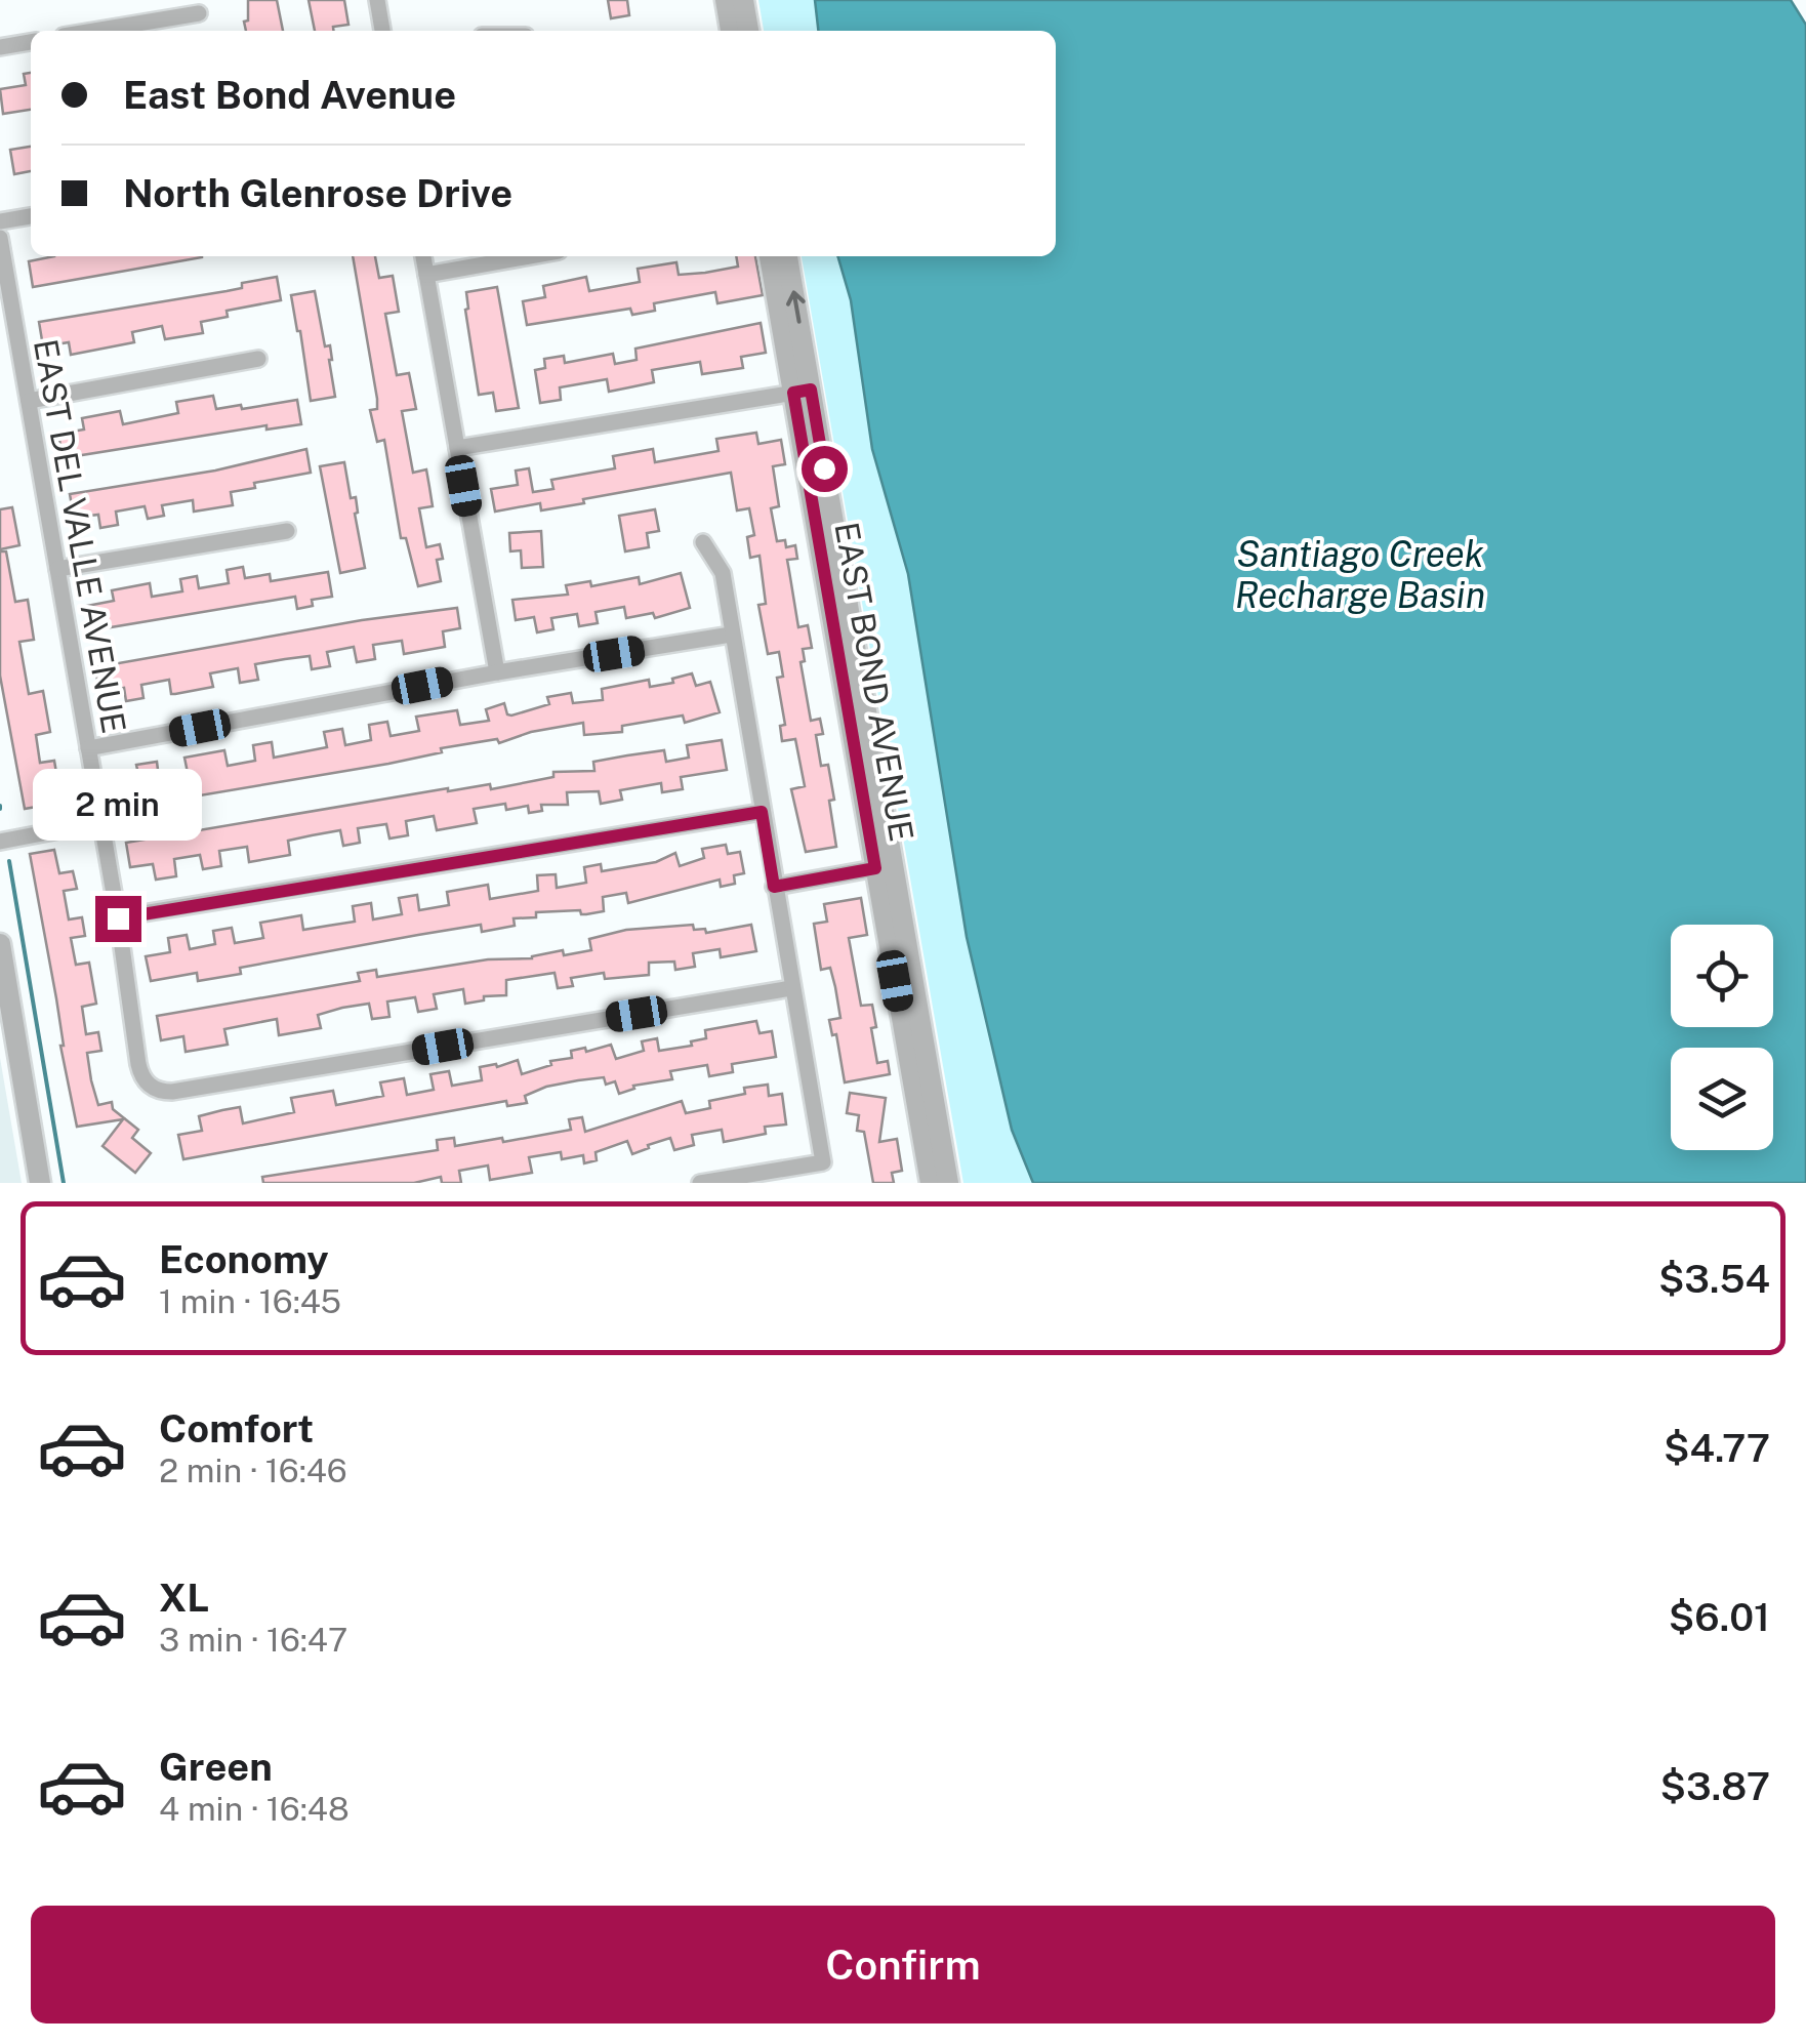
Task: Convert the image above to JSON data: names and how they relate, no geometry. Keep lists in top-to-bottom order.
{
  "streets": {
    "street": ["EAST DEL VALLE AVENUE", "EAST BOND AVENUE"]
  },
  "water": ["Santiago Creek Recharge Basin"],
  "page": {
    "banner": ["East Bond Avenue", "North Glenrose Drive"],
    "bubble": "2 min",
    "list": [
      {
        "name": "Economy",
        "note": "1 min · 16:45",
        "value": "$3.54"
      },
      {
        "name": "Comfort",
        "note": "2 min · 16:46",
        "value": "$4.77"
      },
      {
        "name": "XL",
        "note": "3 min · 16:47",
        "value": "$6.01"
      },
      {
        "name": "Green",
        "note": "4 min · 16:48",
        "value": "$3.87"
      }
    ],
    "buttons": "Confirm"
  }
}
